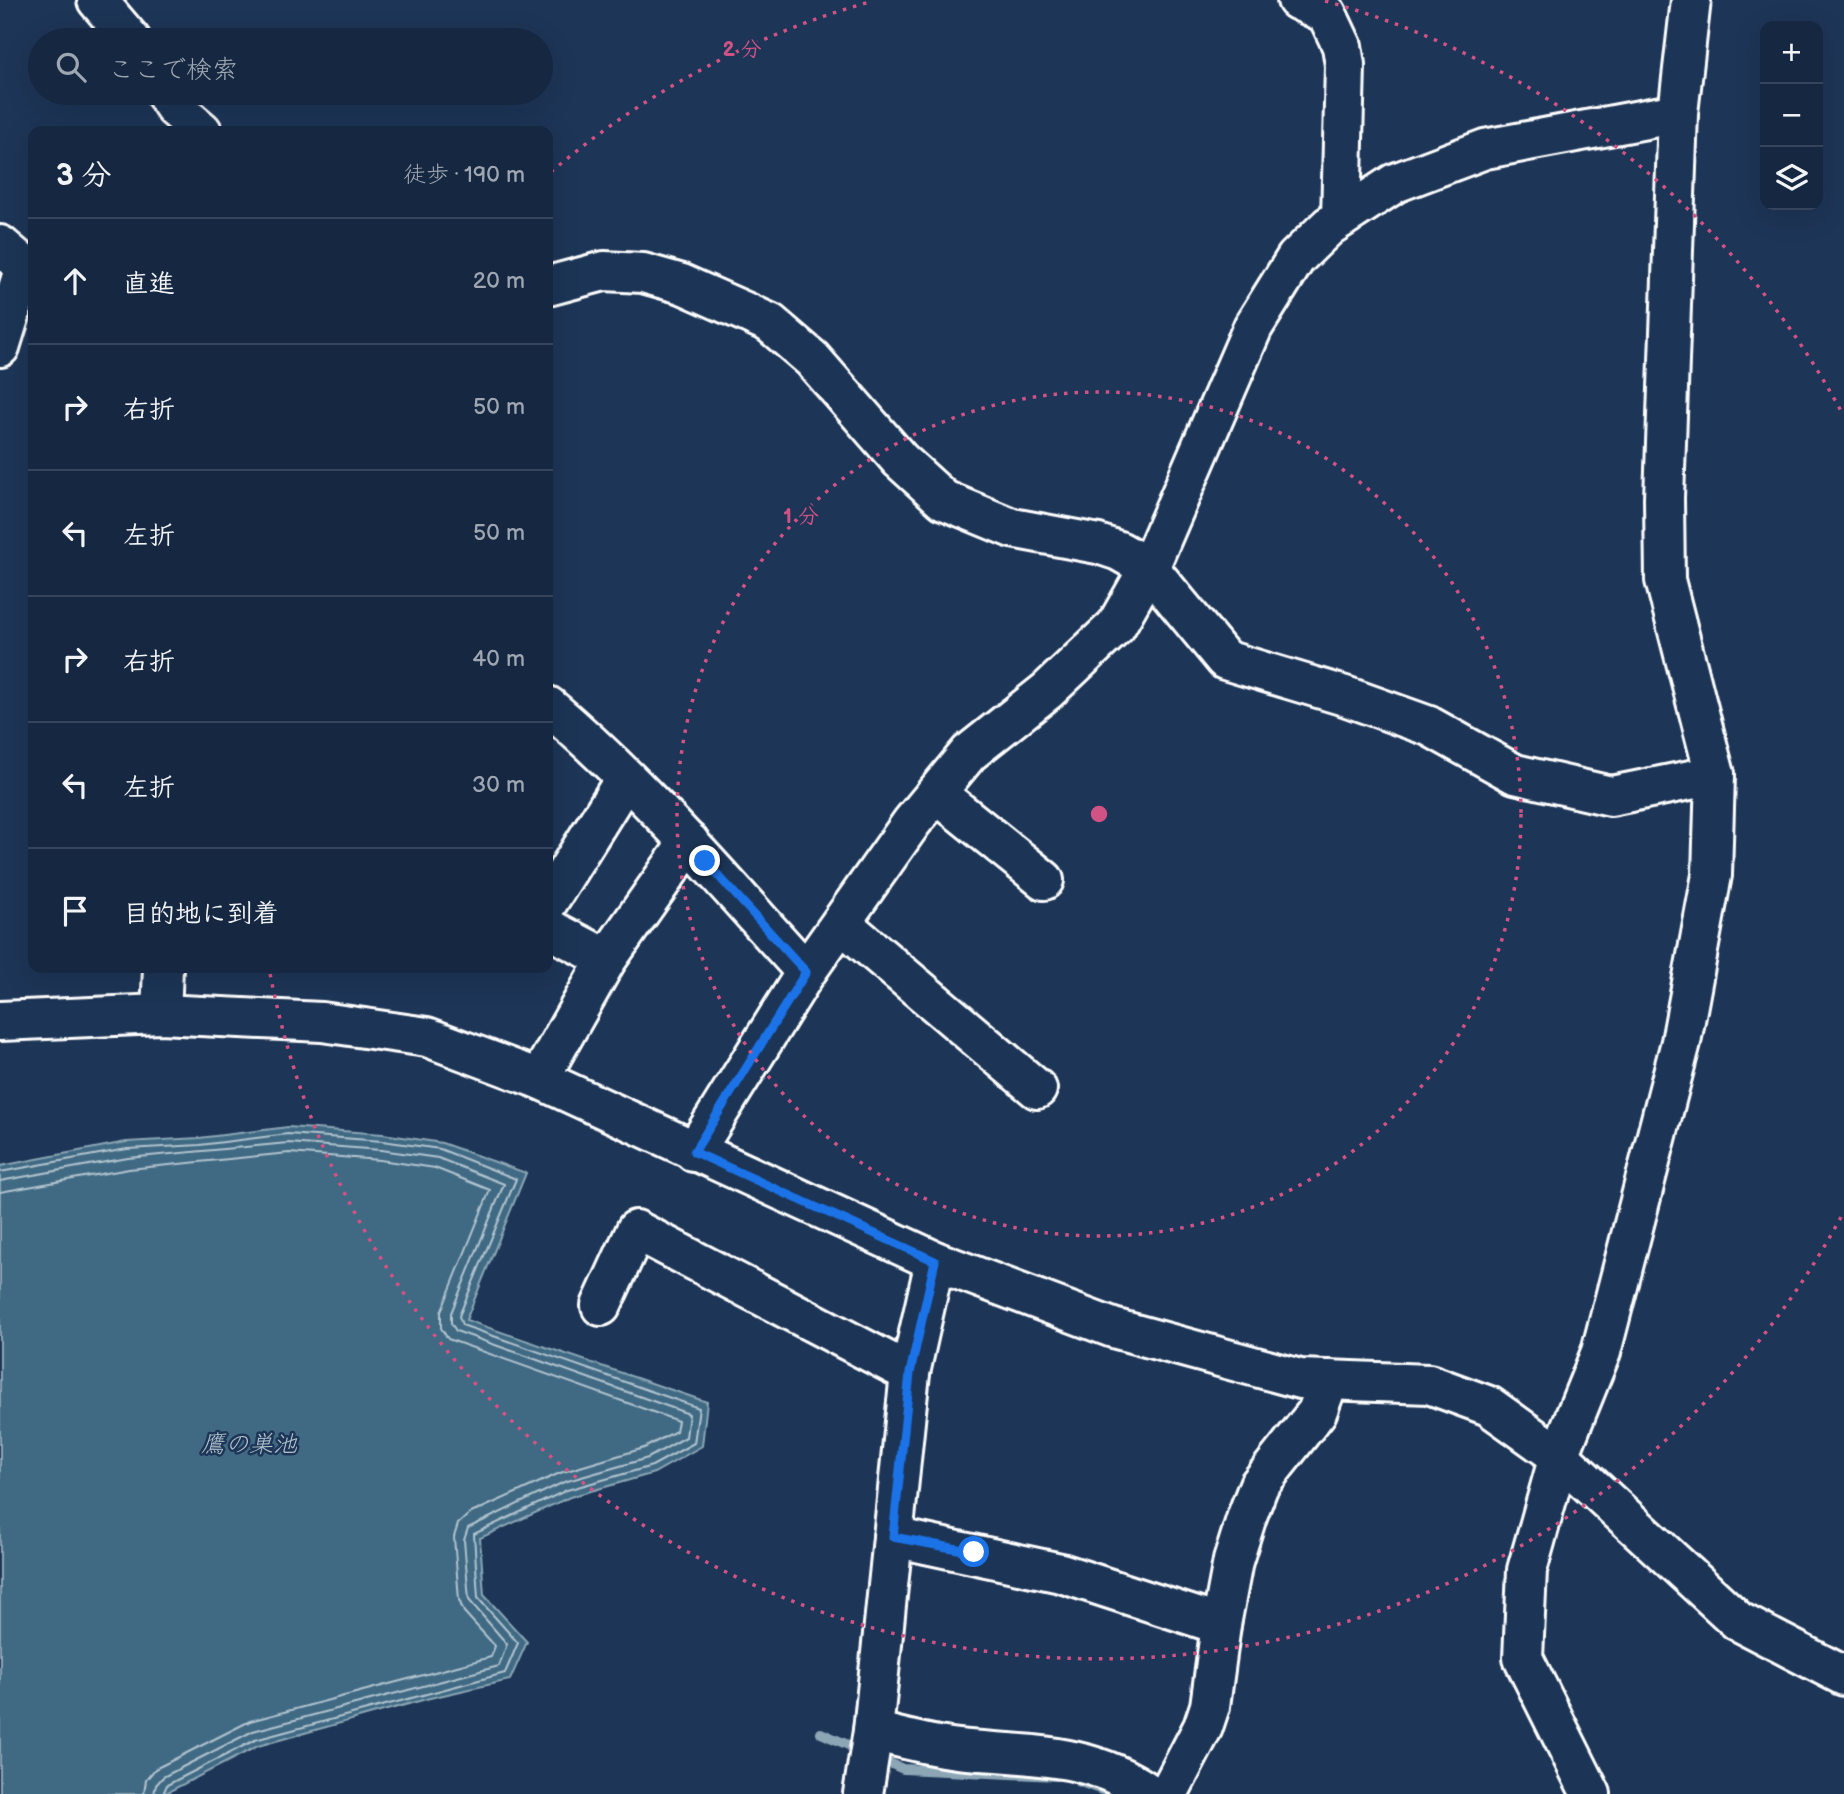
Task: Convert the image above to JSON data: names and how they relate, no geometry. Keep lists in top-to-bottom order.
{
  "water": ["鷹の巣池"],
  "page": {
    "map_buttons": ["+", "−"],
    "search": "ここで検索",
    "heading": ["3 分", "徒歩 · 190 m"],
    "list": [
      ["直進", "20 m"],
      ["右折", "50 m"],
      ["左折", "50 m"],
      ["右折", "40 m"],
      ["左折", "30 m"],
      "目的地に到着"
    ]
  },
  "rings": ["2 分", "1 分"]
}
